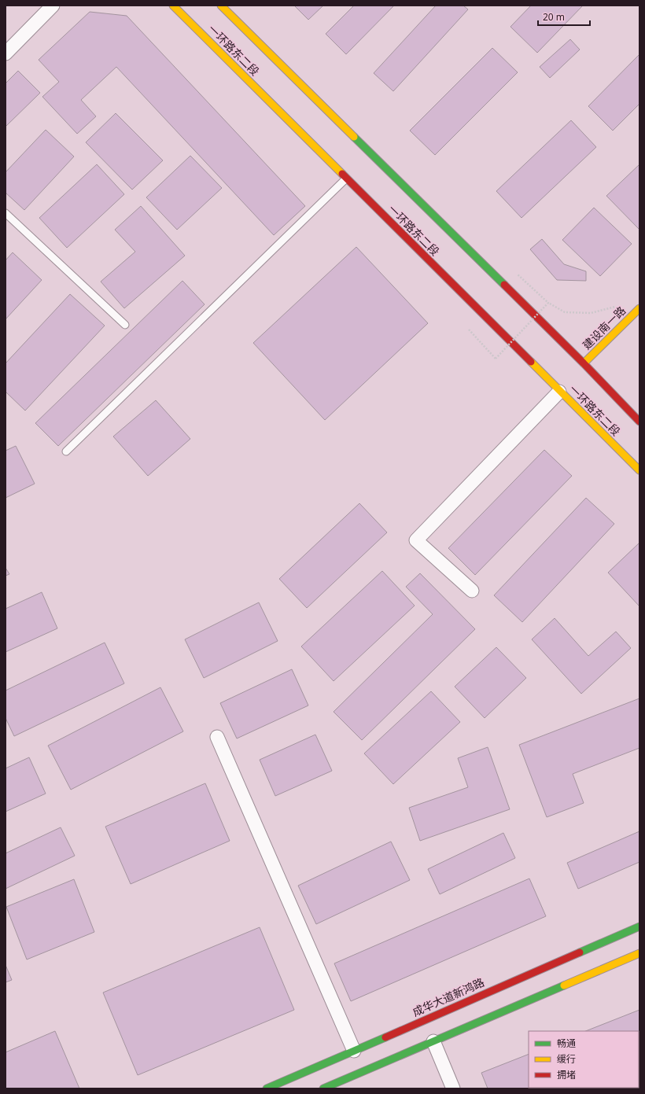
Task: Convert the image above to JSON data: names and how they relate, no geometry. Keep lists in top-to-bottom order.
{
  "streets": {
    "main road": ["一环路东二段", "建设南一路", "成华大道新鸿路"]
  },
  "crossings": [
    ["一环路东二段", "建设南一路"]
  ],
  "legend": ["畅通", "缓行", "拥堵"],
  "scale_bar": "20 m"
}
